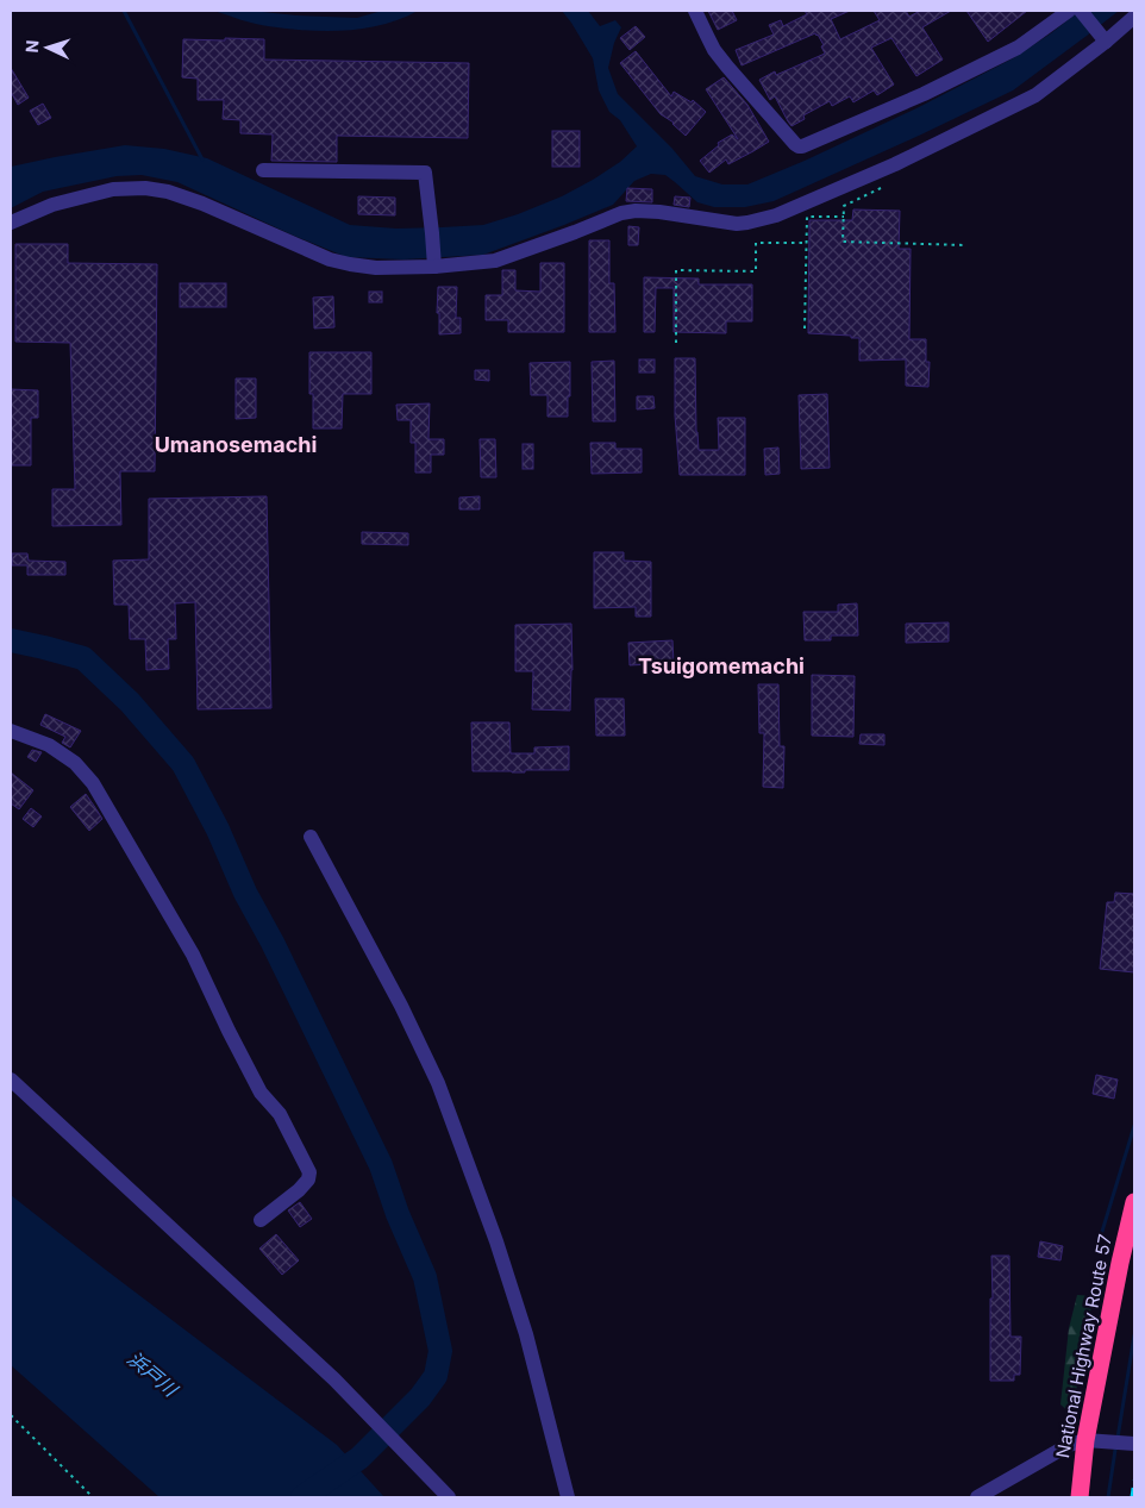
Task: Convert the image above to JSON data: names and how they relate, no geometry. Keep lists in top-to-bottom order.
{
  "streets": {
    "highway": ["National Highway Route 57"]
  },
  "districts": ["Umanosemachi", "Tsuigomemachi"],
  "water": ["浜戸川"],
  "north": "left"
}
